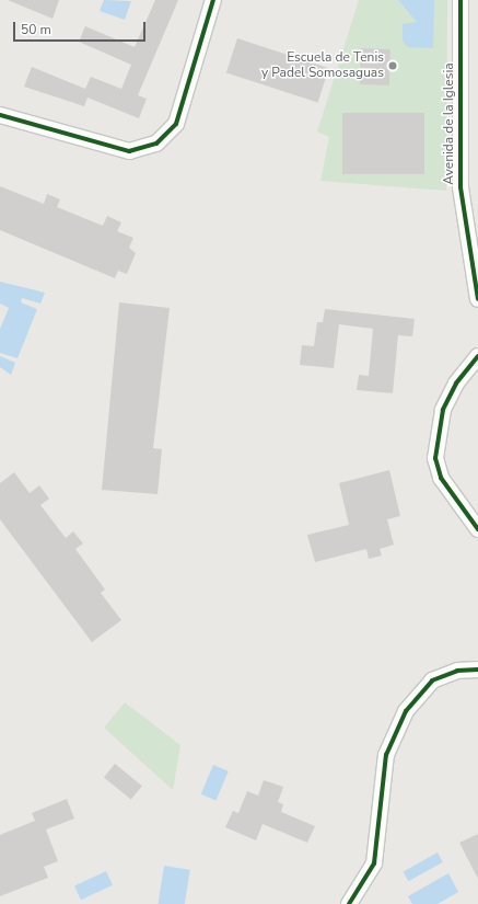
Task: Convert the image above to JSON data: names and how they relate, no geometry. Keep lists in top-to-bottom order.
{
  "streets": {
    "street": ["Avenida de la Iglesia"]
  },
  "places": ["Escuela de Tenis y Padel Somosaguas"],
  "scale_bar": "50 m"
}
